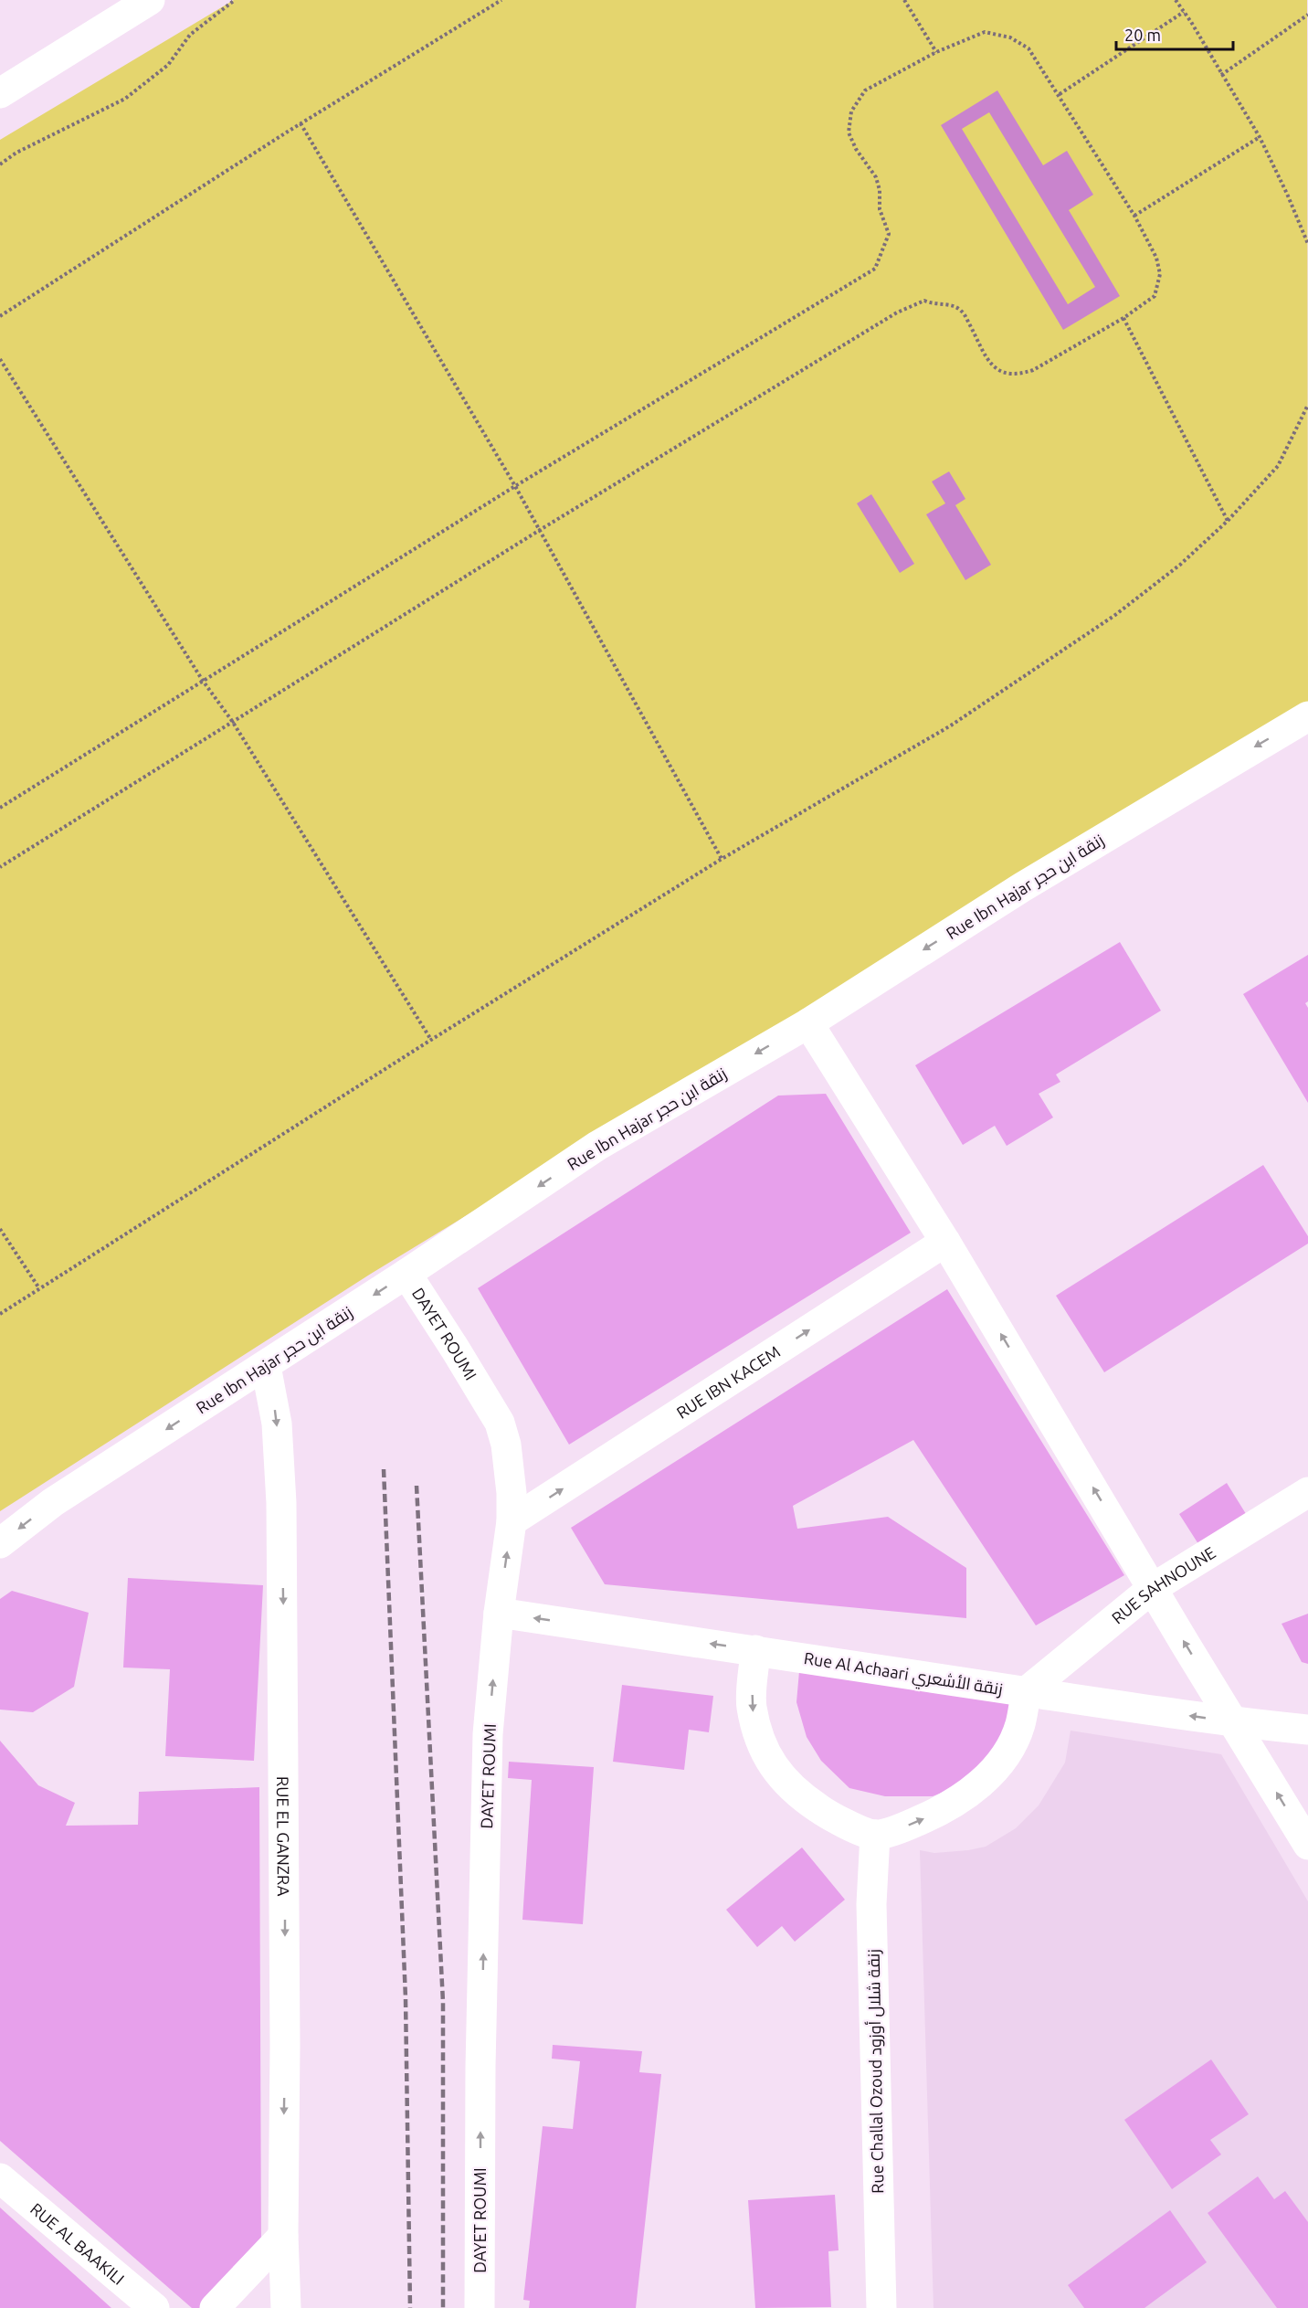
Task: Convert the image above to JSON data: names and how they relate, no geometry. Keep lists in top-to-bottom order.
{
  "streets": {
    "street": [
      "Rue Ibn Hajar زنقة ابن حجر",
      "DAYET ROUMI",
      "RUE IBN KACEM",
      "RUE SAHNOUNE",
      "Rue Al Achaari زنقة الأشعري",
      "RUE EL GANZRA",
      "Rue Challal Ozoud زنقة شلال أوزود",
      "RUE AL BAAKILI"
    ]
  },
  "crossings": [
    ["Rue Ibn Hajar زنقة ابن حجر", "DAYET ROUMI"],
    ["Rue Ibn Hajar زنقة ابن حجر", "RUE EL GANZRA"],
    ["DAYET ROUMI", "RUE IBN KACEM"],
    ["DAYET ROUMI", "Rue Al Achaari زنقة الأشعري"],
    ["RUE SAHNOUNE", "Rue Al Achaari زنقة الأشعري"]
  ],
  "one_way": [
    "Rue Ibn Hajar زنقة ابن حجر",
    "DAYET ROUMI",
    "RUE IBN KACEM",
    "Rue Al Achaari زنقة الأشعري",
    "RUE EL GANZRA"
  ],
  "scale_bar": "20 m"
}
